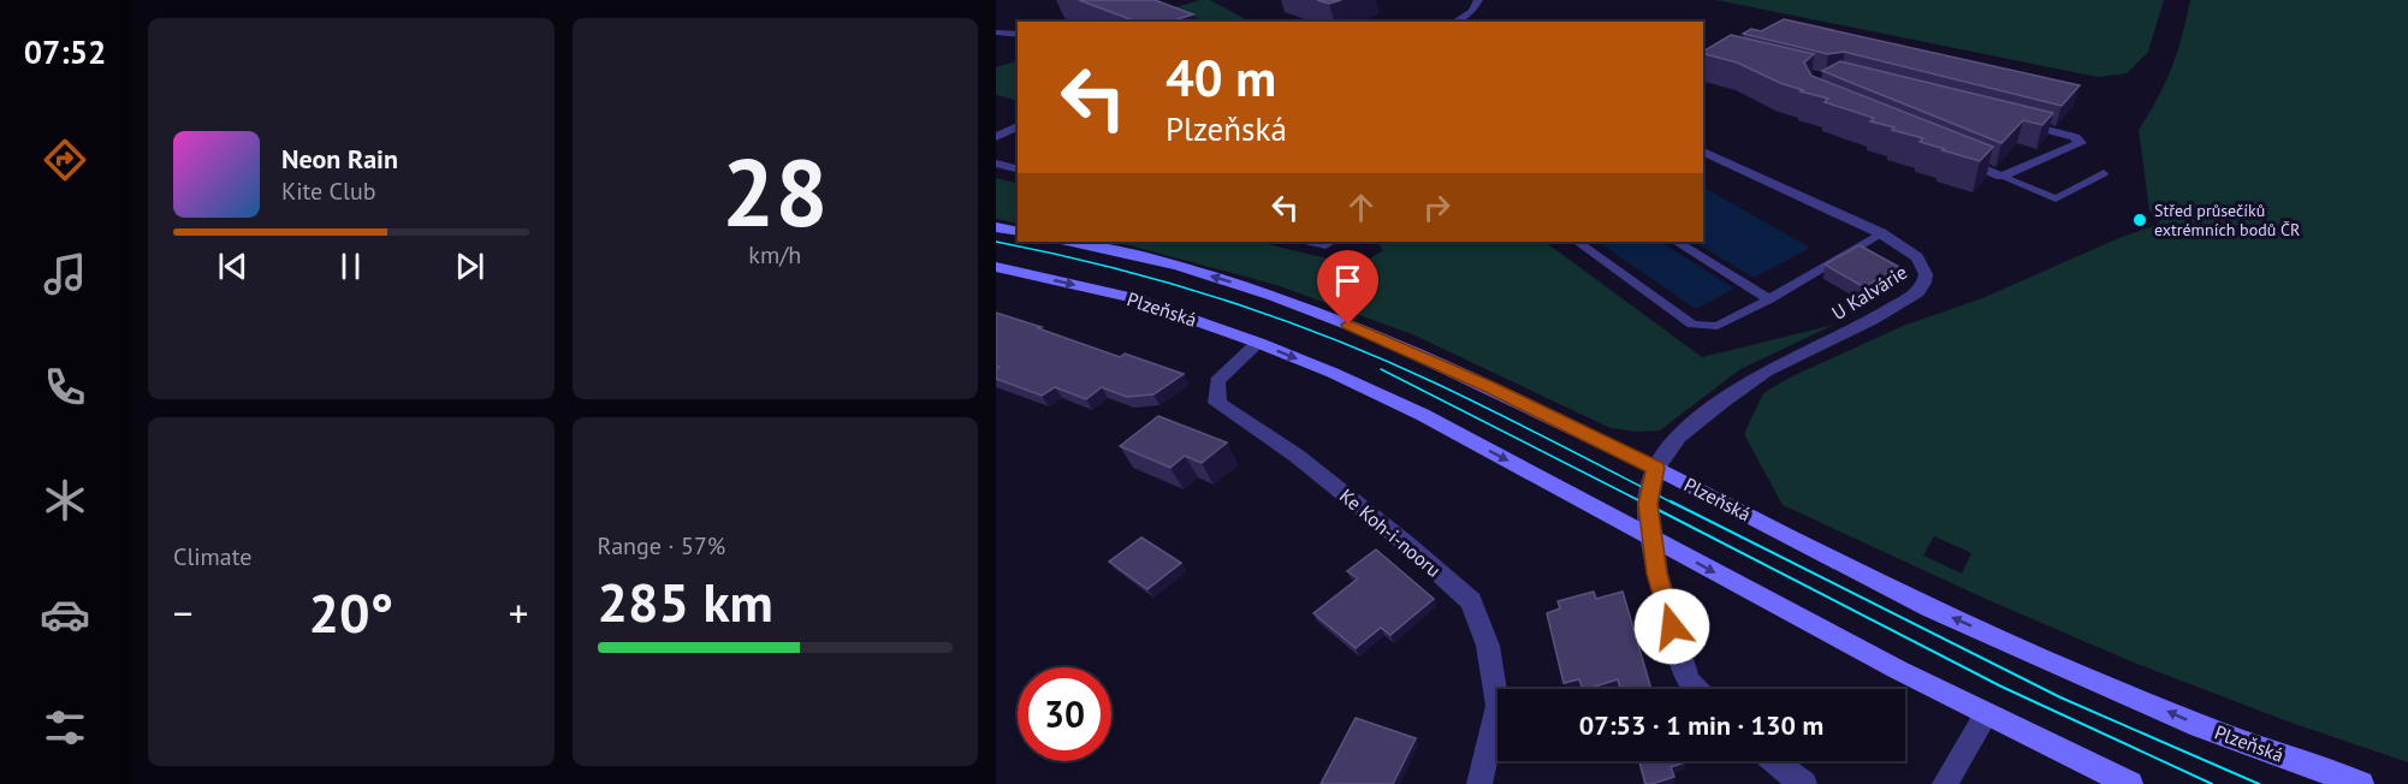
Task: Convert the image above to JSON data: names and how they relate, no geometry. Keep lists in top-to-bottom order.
{
  "streets": {
    "main road": ["Plzeňská"],
    "street": ["U Kalvárie", "Ke Koh-i-nooru"]
  },
  "crossings": [
    ["U Kalvárie", "Plzeňská"],
    ["Plzeňská", "Ke Koh-i-nooru"]
  ],
  "places": ["Střed průsečíků extrémních bodů ČR"],
  "page": {
    "tabs": "07:52",
    "tile": [
      ["28", "km/h"],
      "Climate",
      ["Range · 57%", "285 km"]
    ],
    "turn": ["40 m", "Plzeňská"],
    "song": ["Neon Rain", "Kite Club"],
    "heat": ["−", "20°", "+"],
    "limit": "30",
    "trip": "07:53 · 1 min · 130 m"
  }
}
